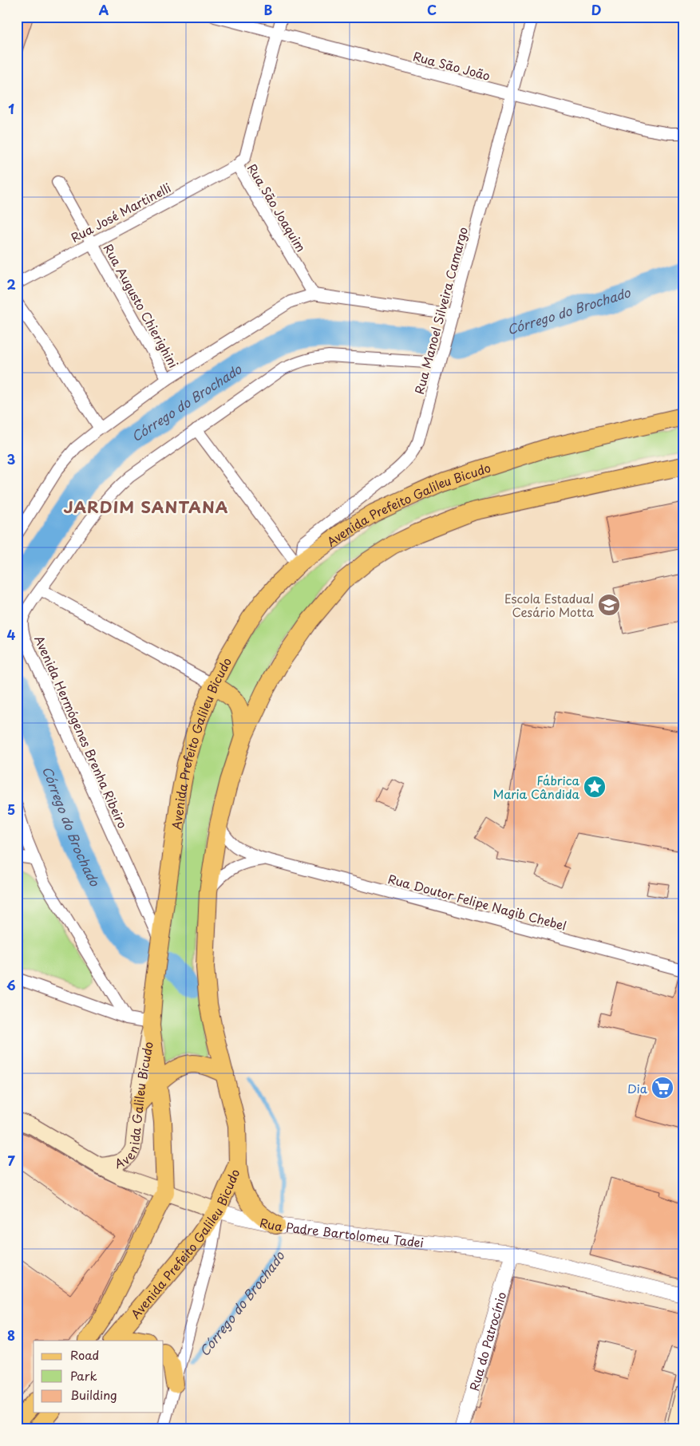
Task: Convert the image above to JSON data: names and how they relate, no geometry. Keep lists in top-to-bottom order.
{
  "streets": {
    "main road": ["Avenida Prefeito Galileu Bicudo", "Avenida Galileu Bicudo", "Rua Padre Bartolomeu Tadei"],
    "street": [
      "Rua São João",
      "Rua São Joaquim",
      "Rua José Martinelli",
      "Rua Augusto Chierighini",
      "Rua Manoel Silveira Camargo",
      "Avenida Hermógenes Brenha Ribeiro",
      "Rua Doutor Felipe Nagib Chebel",
      "Rua do Patrocínio"
    ]
  },
  "crossings": [
    ["Rua São João", "Rua São Joaquim"],
    ["Rua São João", "Rua Manoel Silveira Camargo"],
    ["Rua São Joaquim", "Rua José Martinelli"],
    ["Rua José Martinelli", "Rua Augusto Chierighini"],
    ["Rua Manoel Silveira Camargo", "Avenida Prefeito Galileu Bicudo"],
    ["Rua Manoel Silveira Camargo", "Avenida Hermógenes Brenha Ribeiro"],
    ["Avenida Prefeito Galileu Bicudo", "Avenida Hermógenes Brenha Ribeiro"],
    ["Avenida Prefeito Galileu Bicudo", "Rua Doutor Felipe Nagib Chebel"],
    ["Avenida Prefeito Galileu Bicudo", "Avenida Galileu Bicudo"],
    ["Avenida Prefeito Galileu Bicudo", "Rua Padre Bartolomeu Tadei"],
    ["Avenida Galileu Bicudo", "Rua Padre Bartolomeu Tadei"],
    ["Rua Padre Bartolomeu Tadei", "Rua do Patrocínio"]
  ],
  "districts": ["JARDIM SANTANA"],
  "water": ["Córrego do Brochado"],
  "places": {
    "school or university": ["Escola Estadual Cesário Motta"],
    "place": ["Fábrica Maria Cândida"],
    "supermarket": ["Dia"]
  },
  "legend": ["Road", "Park", "Building"],
  "grid": {
    "columns": [
      "A",
      "B",
      "C",
      "D"
    ],
    "rows": [
      "1",
      "2",
      "3",
      "4",
      "5",
      "6",
      "7",
      "8"
    ]
  }
}
